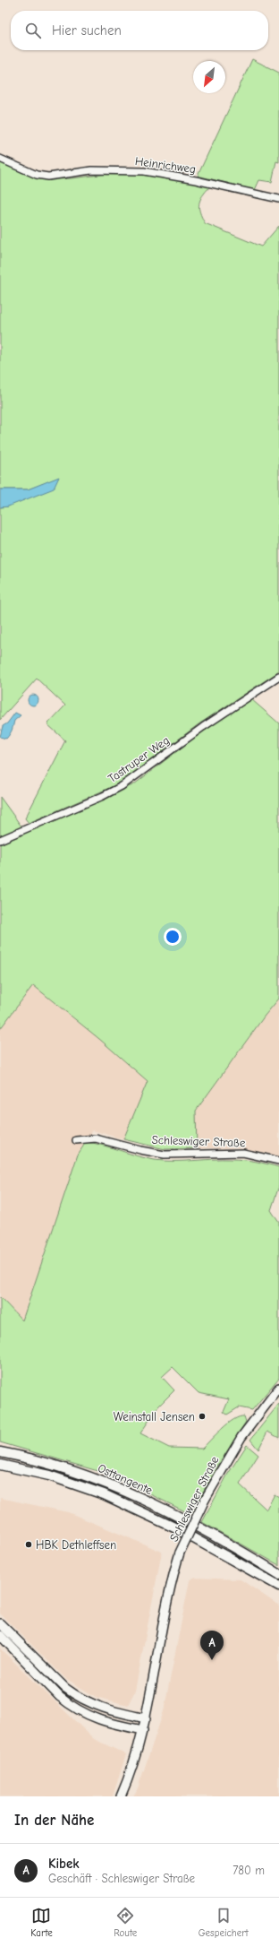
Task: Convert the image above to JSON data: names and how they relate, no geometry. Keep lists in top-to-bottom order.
{
  "streets": {
    "highway": ["Osttangente"],
    "main road": ["Schleswiger Straße"],
    "street": ["Heinrichweg", "Tastruper Weg"]
  },
  "places": ["Weinstall Jensen", "HBK Dethleffsen"],
  "north": "bottom left",
  "page": {
    "search": "Hier suchen",
    "pins": "A",
    "heading": "In der Nähe",
    "list": [
      {
        "mark": "A",
        "name": "Kibek",
        "note": "Geschäft · Schleswiger Straße",
        "value": "780 m"
      }
    ],
    "nav": ["Karte", "Route", "Gespeichert"]
  }
}
